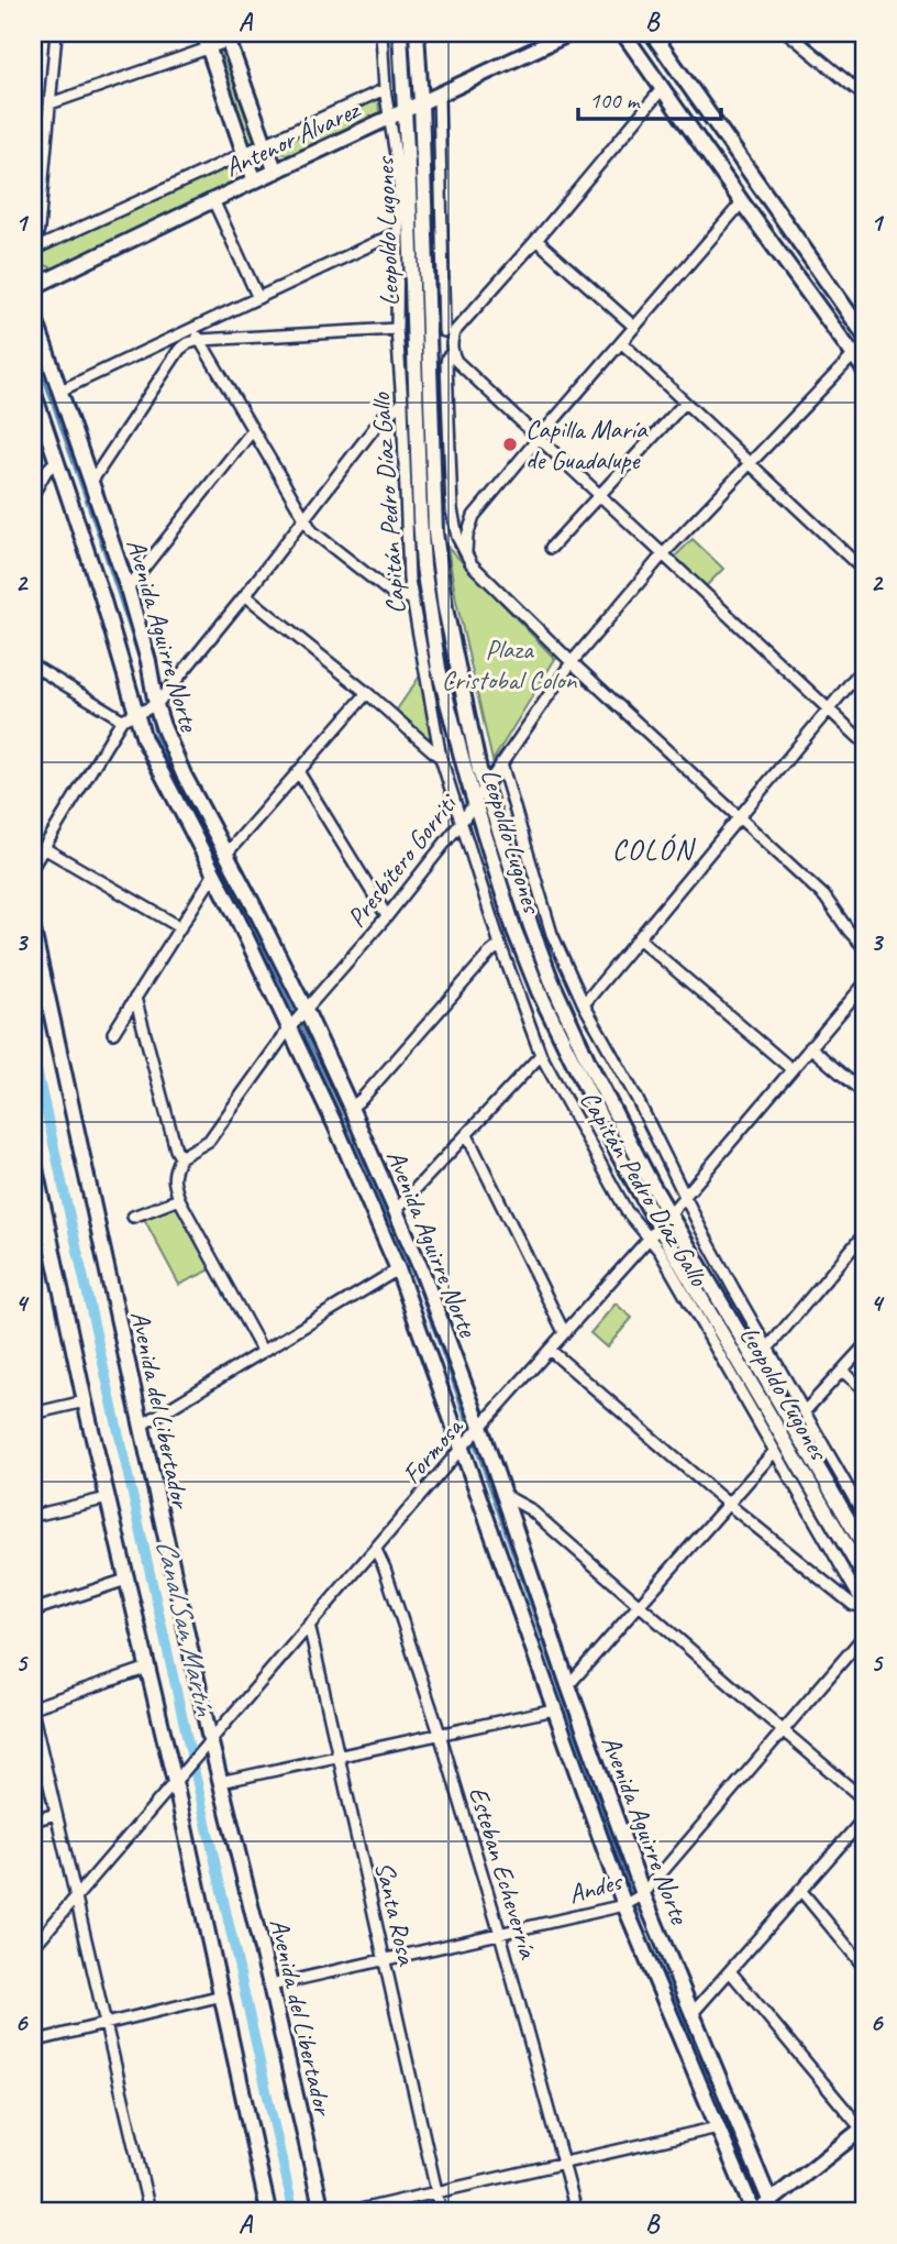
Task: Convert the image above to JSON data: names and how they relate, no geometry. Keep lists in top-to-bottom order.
{
  "streets": {
    "main road": [
      "Antenor Álvarez",
      "Leopoldo Lugones",
      "Avenida Aguirre Norte",
      "Avenida del Libertador"
    ],
    "street": [
      "Capitán Pedro Díaz Gallo",
      "Presbítero Gorriti",
      "Formosa",
      "Esteban Echeverría",
      "Andes",
      "Santa Rosa"
    ]
  },
  "crossings": [
    ["Antenor Álvarez", "Leopoldo Lugones"],
    ["Antenor Álvarez", "Capitán Pedro Díaz Gallo"],
    ["Leopoldo Lugones", "Capitán Pedro Díaz Gallo"],
    ["Leopoldo Lugones", "Presbítero Gorriti"],
    ["Leopoldo Lugones", "Formosa"],
    ["Capitán Pedro Díaz Gallo", "Presbítero Gorriti"],
    ["Capitán Pedro Díaz Gallo", "Formosa"],
    ["Avenida Aguirre Norte", "Presbítero Gorriti"],
    ["Avenida Aguirre Norte", "Formosa"],
    ["Avenida Aguirre Norte", "Andes"],
    ["Avenida del Libertador", "Formosa"],
    ["Avenida del Libertador", "Andes"],
    ["Formosa", "Esteban Echeverría"],
    ["Formosa", "Santa Rosa"],
    ["Esteban Echeverría", "Andes"],
    ["Andes", "Santa Rosa"]
  ],
  "districts": ["COLÓN"],
  "water": ["Canal San Martín"],
  "parks": ["Plaza Cristobal Colon"],
  "places": ["Capilla María de Guadalupe"],
  "scale_bar": "100 m",
  "grid": {
    "columns": ["A", "B"],
    "rows": [
      "1",
      "2",
      "3",
      "4",
      "5",
      "6"
    ]
  }
}
